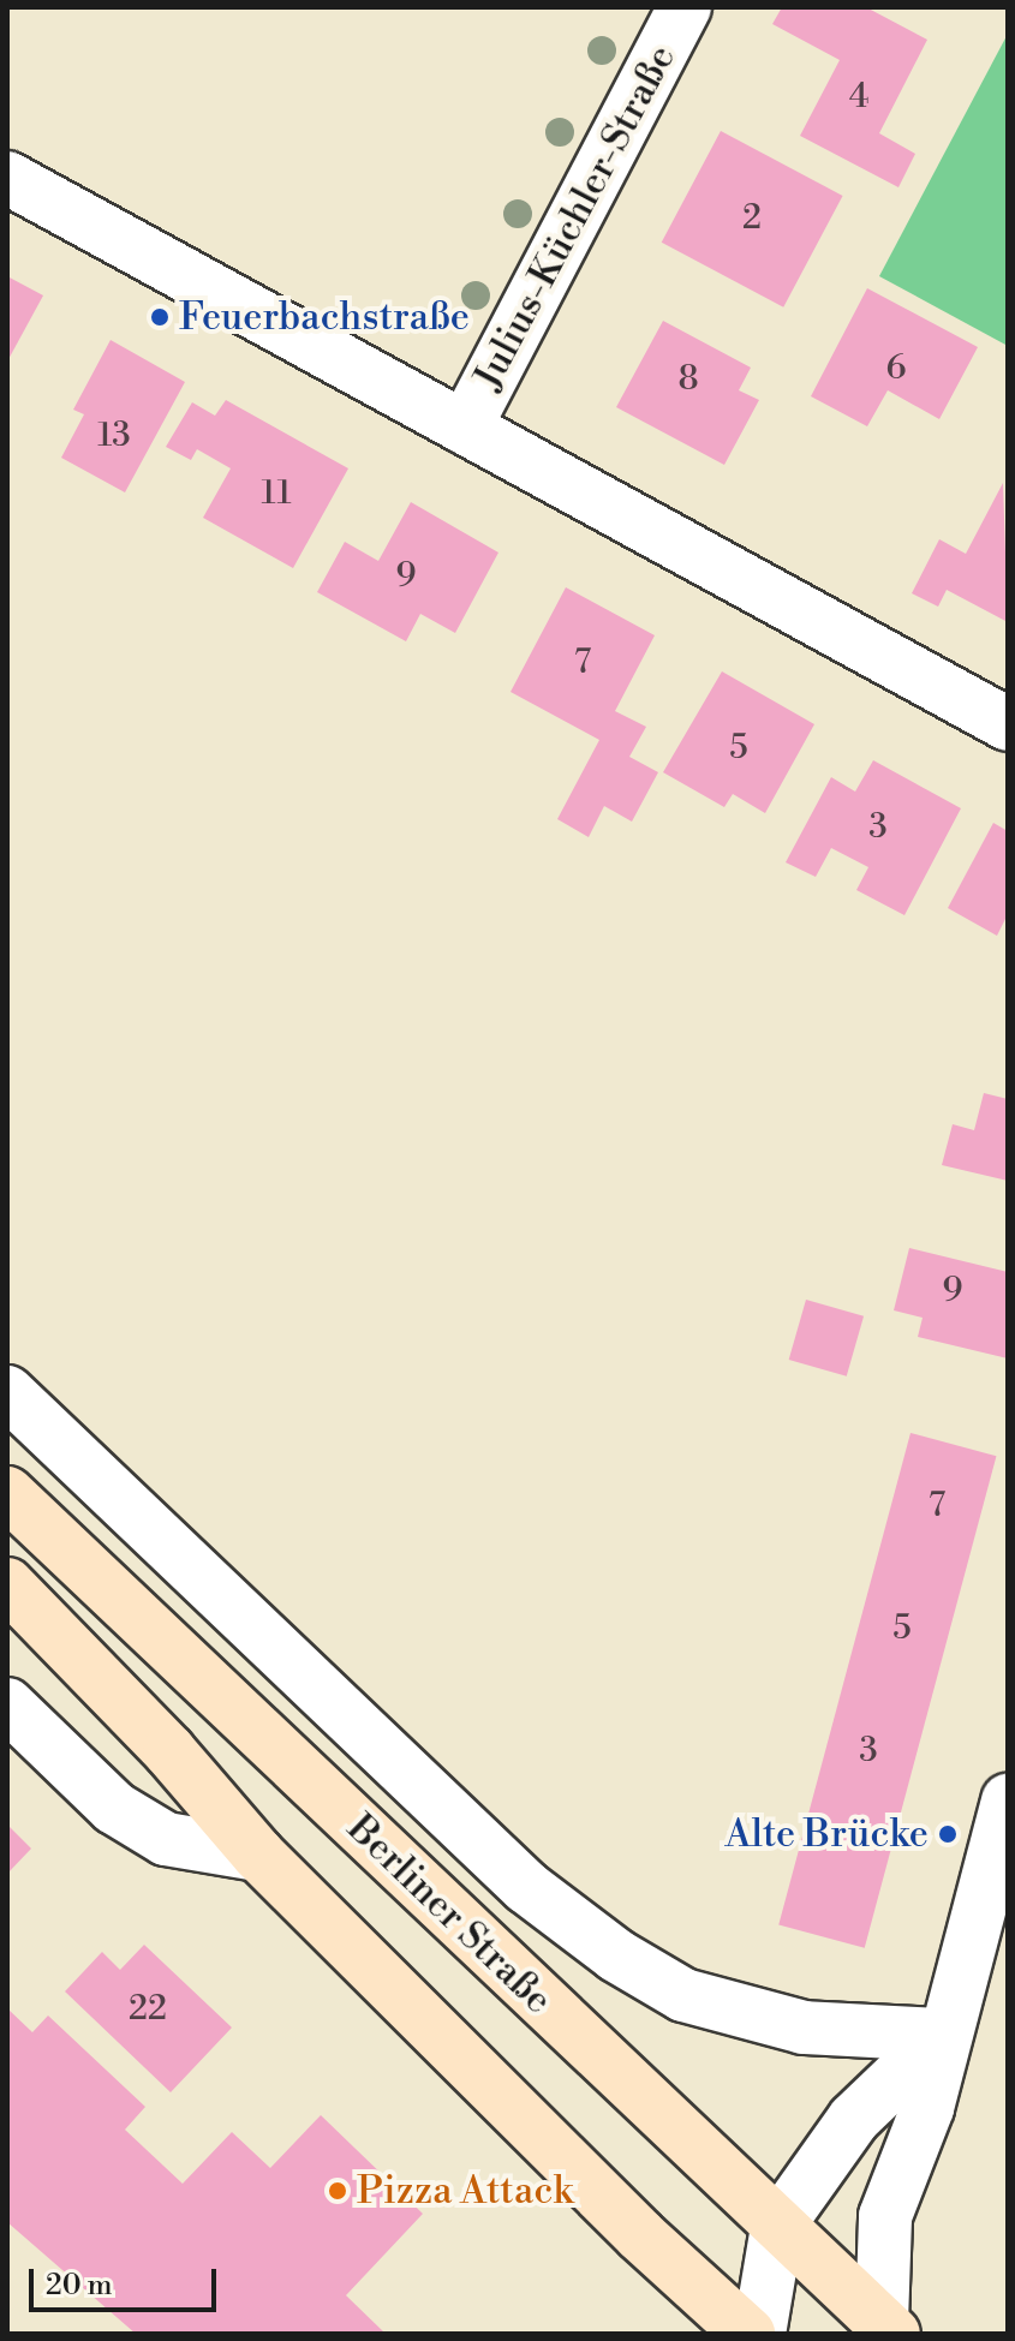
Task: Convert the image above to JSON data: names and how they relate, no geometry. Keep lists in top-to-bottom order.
{
  "streets": {
    "main road": ["Berliner Straße"],
    "street": ["Julius-Küchler-Straße"]
  },
  "places": ["Feuerbachstraße", "Alte Brücke", "Pizza Attack"],
  "house_numbers": [
    "4",
    "2",
    "6",
    "8",
    "13",
    "11",
    "9",
    "7",
    "5",
    "3",
    "9",
    "7",
    "5",
    "3",
    "22"
  ],
  "scale_bar": "20 m"
}
